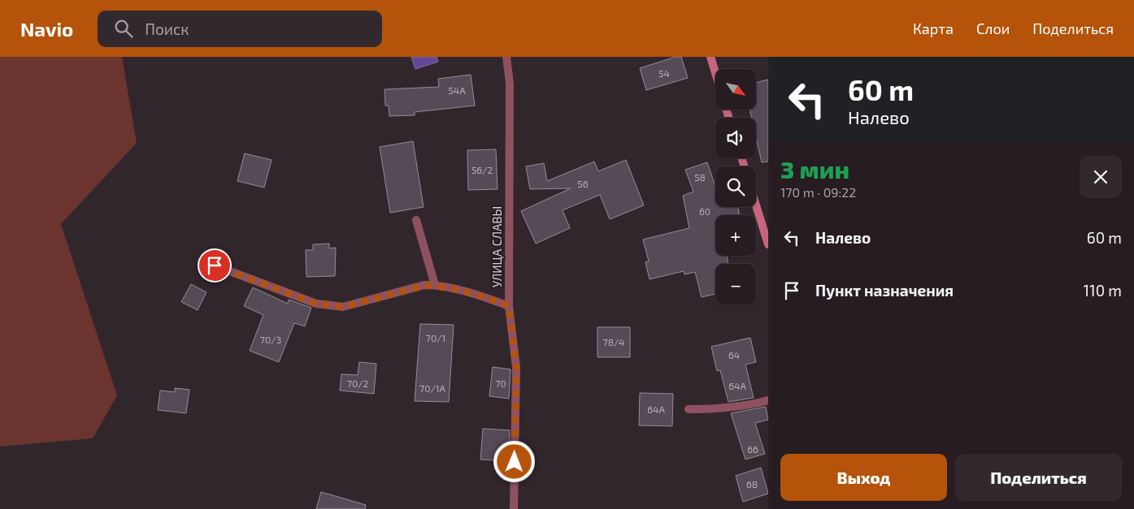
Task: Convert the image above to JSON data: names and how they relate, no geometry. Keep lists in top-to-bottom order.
{
  "streets": {
    "street": ["УЛИЦА СЛАВЫ"]
  },
  "house_numbers": [
    "54",
    "54А",
    "56/2",
    "58",
    "56",
    "60",
    "70/1",
    "70/3",
    "78/4",
    "64",
    "70/2",
    "70",
    "64А",
    "70/1А",
    "64А",
    "66",
    "68"
  ],
  "north": "bottom right",
  "page": {
    "header": "Navio",
    "search": "Поиск",
    "nav": ["Карта", "Слои", "Поделиться"],
    "turn": ["60 m", "Налево"],
    "map_buttons": ["+", "−"],
    "heading": ["3 мин", "170 m · 09:22"],
    "list": [
      {
        "name": "Налево",
        "value": "60 m"
      },
      {
        "name": "Пункт назначения",
        "value": "110 m"
      }
    ],
    "buttons": ["Выход", "Поделиться"]
  }
}
